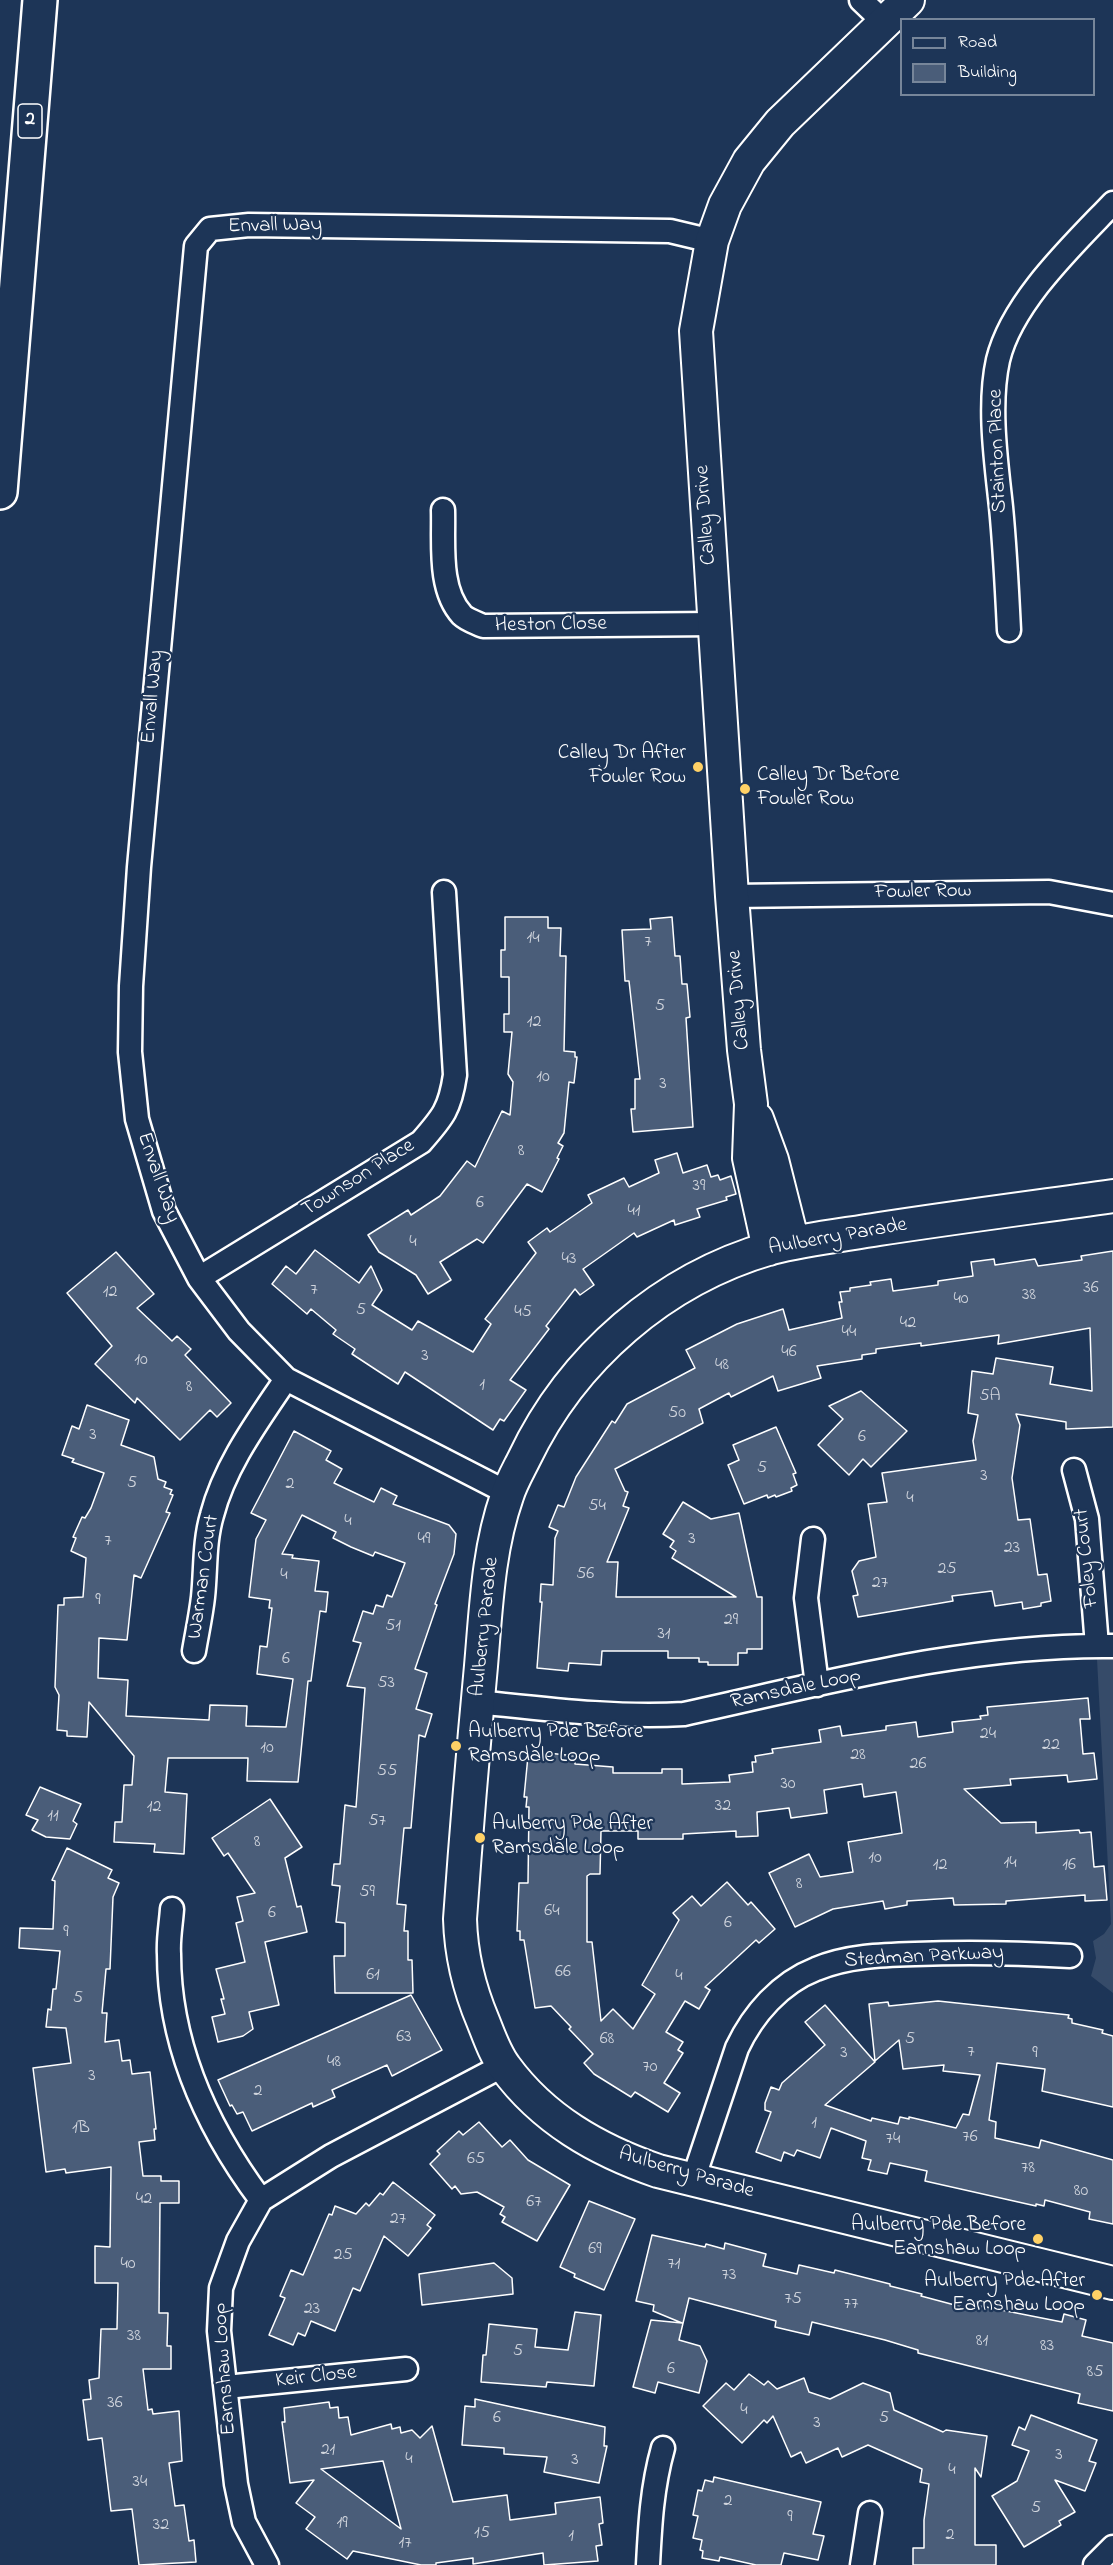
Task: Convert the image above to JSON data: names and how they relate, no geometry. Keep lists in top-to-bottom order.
{
  "streets": {
    "highway": ["2"],
    "main road": ["Calley Drive", "Aulberry Parade"],
    "street": [
      "Envall Way",
      "Stainton Place",
      "Heston Close",
      "Fowler Row",
      "Townson Place",
      "Foley Court",
      "Warman Court",
      "Ramsdale Loop",
      "Stedman Parkway",
      "Earnshaw Loop",
      "Keir Close"
    ]
  },
  "crossings": [
    ["Envall Way", "Calley Drive"],
    ["Envall Way", "Townson Place"],
    ["Envall Way", "Aulberry Parade"],
    ["Envall Way", "Warman Court"],
    ["Calley Drive", "Heston Close"],
    ["Calley Drive", "Fowler Row"],
    ["Calley Drive", "Aulberry Parade"],
    ["Aulberry Parade", "Ramsdale Loop"],
    ["Aulberry Parade", "Stedman Parkway"],
    ["Aulberry Parade", "Earnshaw Loop"],
    ["Foley Court", "Ramsdale Loop"],
    ["Earnshaw Loop", "Keir Close"]
  ],
  "places": [
    "Calley Dr After Fowler Row",
    "Calley Dr Before Fowler Row",
    "Aulberry Pde Before Ramsdale Loop",
    "Aulberry Pde After Ramsdale Loop",
    "Aulberry Pde Before Earnshaw Loop",
    "Aulberry Pde After Earnshaw Loop"
  ],
  "house_numbers": [
    "14",
    "7",
    "5",
    "12",
    "10",
    "3",
    "8",
    "39",
    "6",
    "41",
    "4",
    "43",
    "36",
    "7",
    "12",
    "38",
    "40",
    "5",
    "45",
    "42",
    "44",
    "46",
    "3",
    "10",
    "48",
    "1",
    "8",
    "5A",
    "50",
    "3",
    "6",
    "5",
    "3",
    "5",
    "2",
    "4",
    "54",
    "4",
    "49",
    "3",
    "7",
    "23",
    "25",
    "56",
    "4",
    "27",
    "9",
    "29",
    "51",
    "31",
    "6",
    "53",
    "24",
    "22",
    "10",
    "28",
    "26",
    "55",
    "30",
    "32",
    "12",
    "11",
    "57",
    "8",
    "10",
    "14",
    "12",
    "16",
    "8",
    "59",
    "64",
    "6",
    "6",
    "9",
    "66",
    "61",
    "4",
    "5",
    "63",
    "68",
    "5",
    "7",
    "3",
    "9",
    "48",
    "70",
    "3",
    "2",
    "1",
    "1B",
    "76",
    "74",
    "65",
    "78",
    "80",
    "42",
    "67",
    "27",
    "69",
    "25",
    "40",
    "71",
    "73",
    "75",
    "77",
    "23",
    "38",
    "81",
    "83",
    "5",
    "6",
    "85",
    "36",
    "4",
    "6",
    "5",
    "3",
    "21",
    "3",
    "4",
    "3",
    "4",
    "34",
    "2",
    "5",
    "9",
    "19",
    "32",
    "15",
    "2",
    "1",
    "17"
  ],
  "legend": ["Road", "Building"]
}
